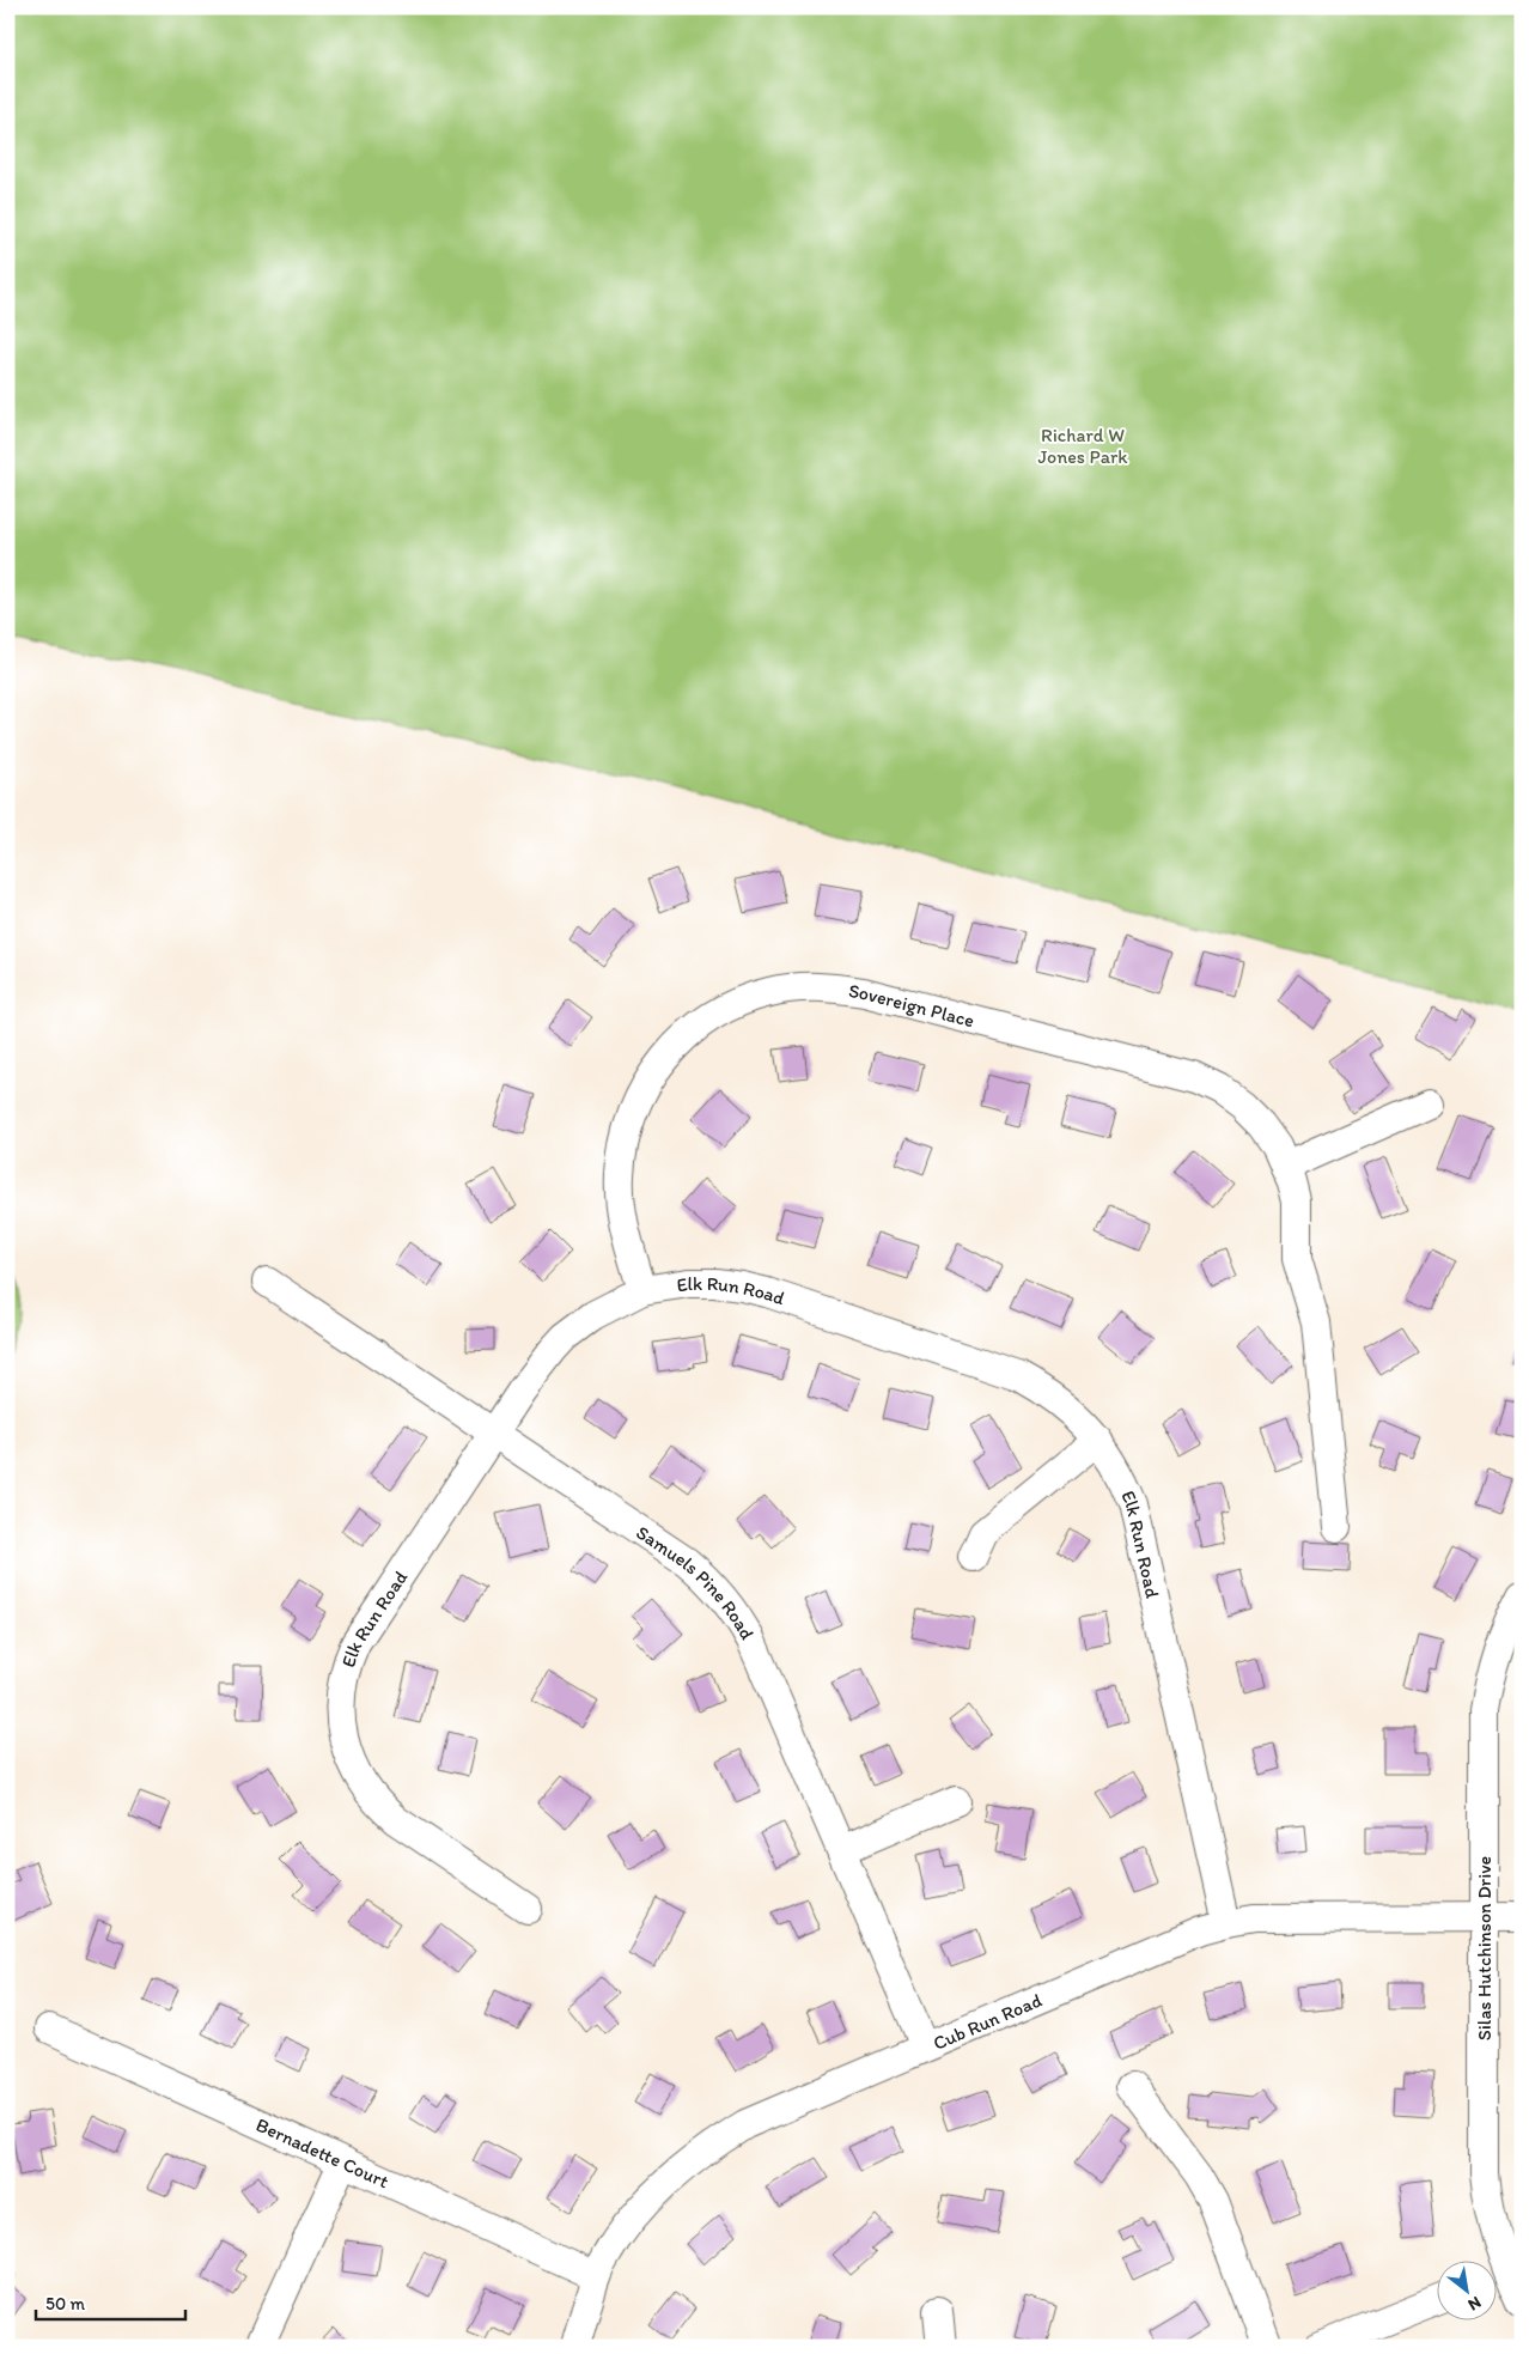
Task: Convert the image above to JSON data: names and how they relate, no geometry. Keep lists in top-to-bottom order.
{
  "streets": {
    "street": [
      "Sovereign Place",
      "Elk Run Road",
      "Samuels Pine Road",
      "Silas Hutchinson Drive",
      "Cub Run Road",
      "Bernadette Court"
    ]
  },
  "crossings": [
    ["Sovereign Place", "Elk Run Road"],
    ["Elk Run Road", "Samuels Pine Road"],
    ["Elk Run Road", "Cub Run Road"],
    ["Samuels Pine Road", "Cub Run Road"],
    ["Silas Hutchinson Drive", "Cub Run Road"],
    ["Cub Run Road", "Bernadette Court"]
  ],
  "parks": ["Richard W Jones Park"],
  "scale_bar": "50 m",
  "north": "bottom right"
}
